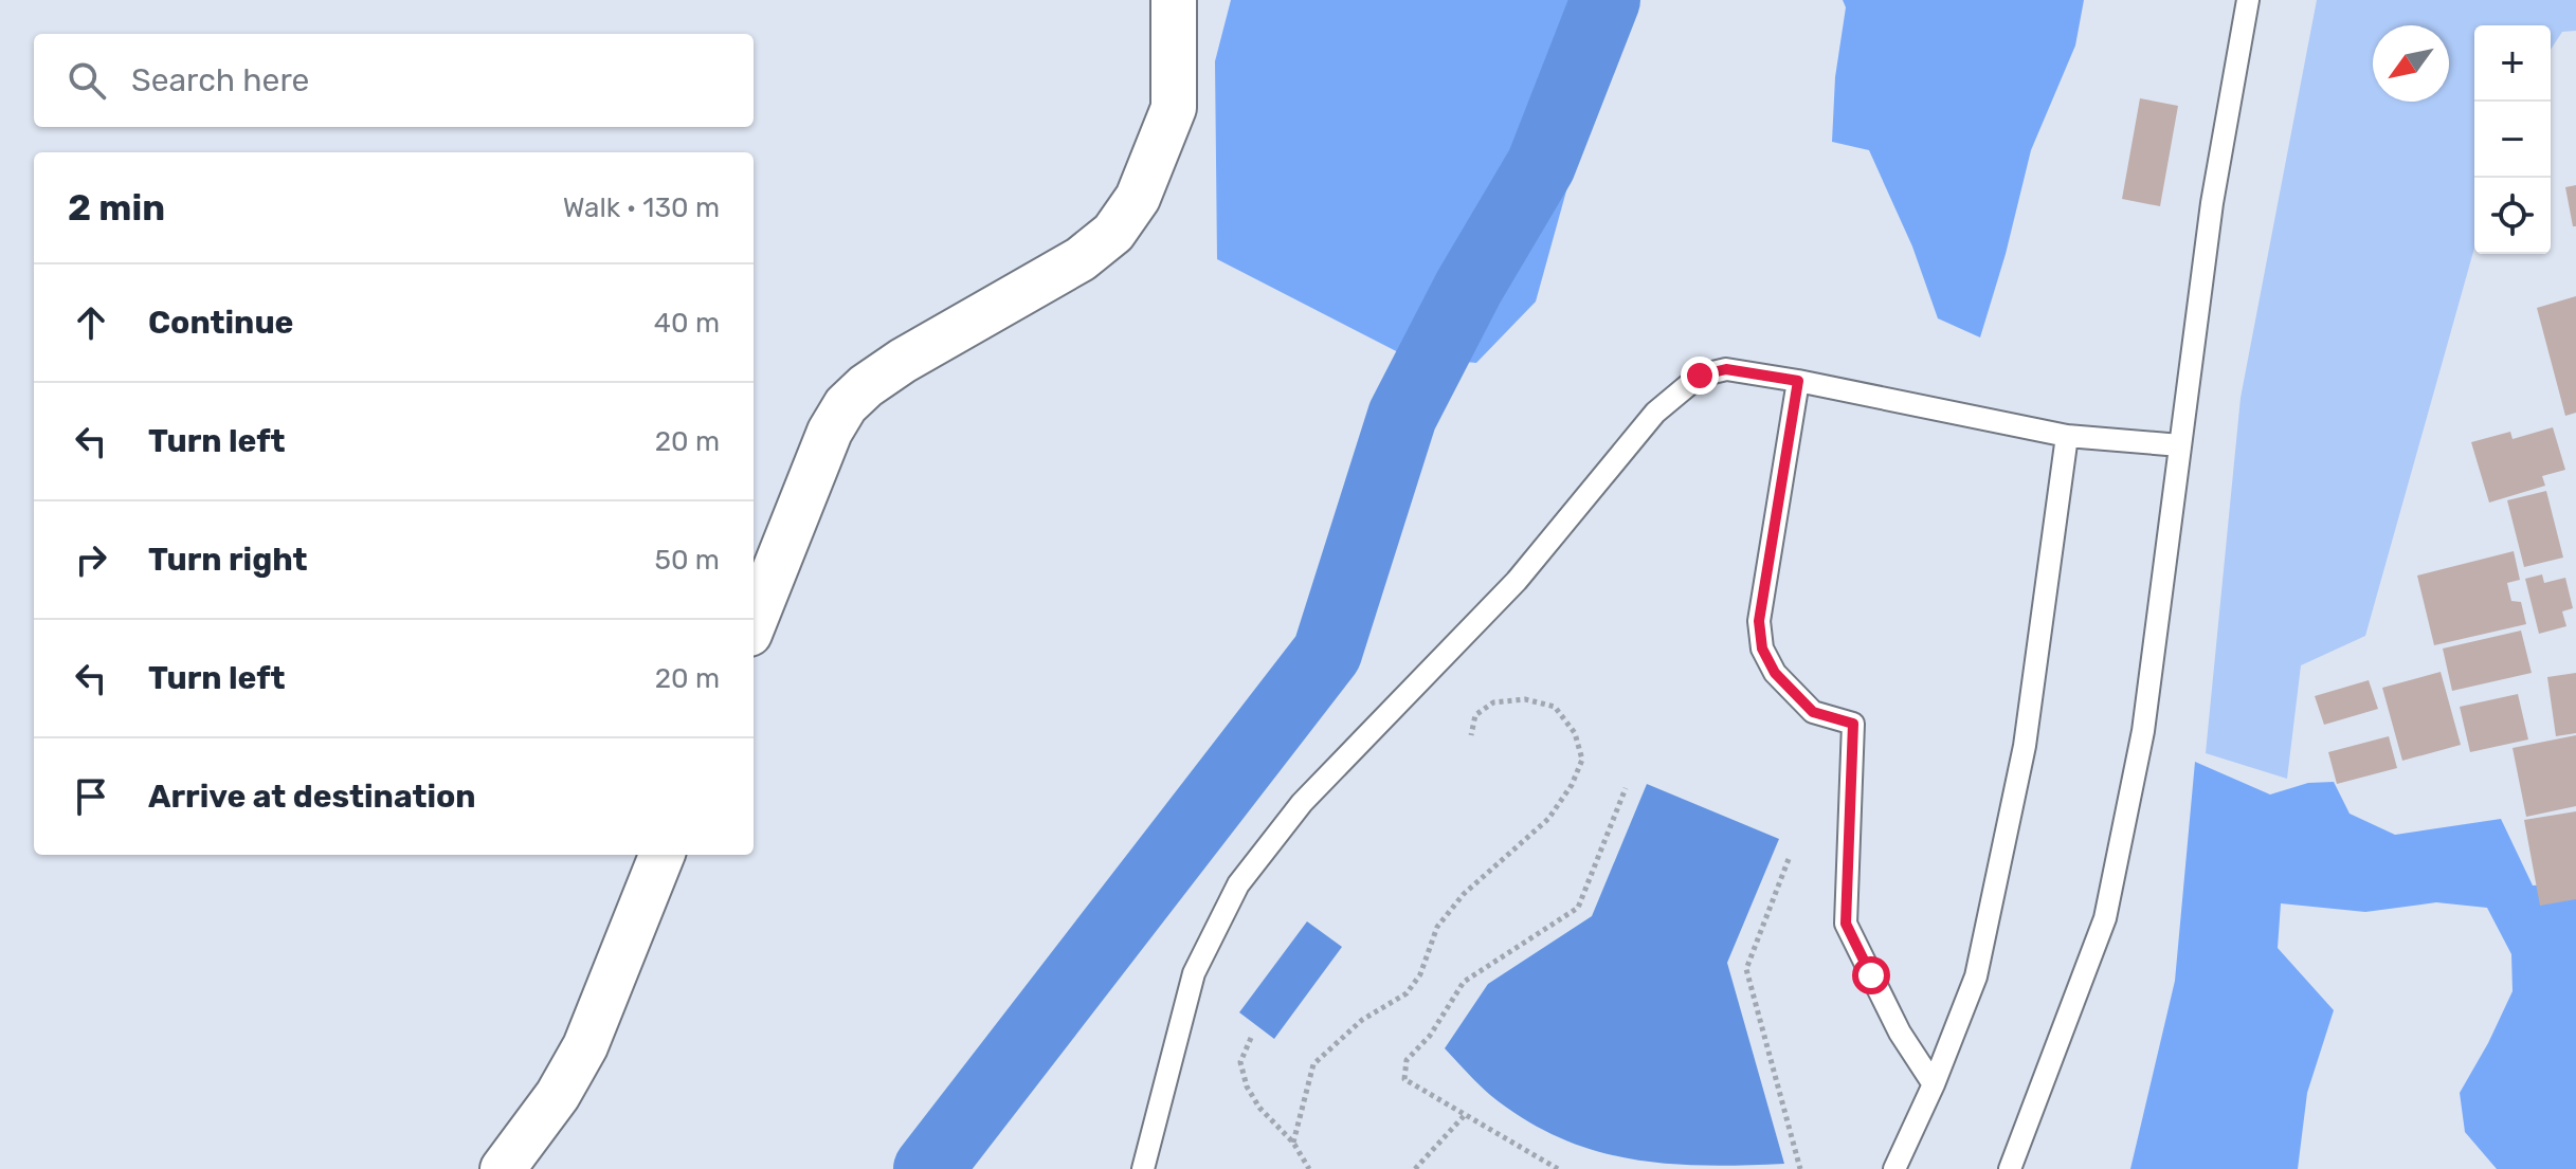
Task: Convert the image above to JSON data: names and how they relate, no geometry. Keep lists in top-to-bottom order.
{
  "north": "bottom left",
  "page": {
    "map_buttons": ["+", "−"],
    "search": "Search here",
    "heading": ["2 min", "Walk · 130 m"],
    "list": [
      ["Continue", "40 m"],
      ["Turn left", "20 m"],
      ["Turn right", "50 m"],
      ["Turn left", "20 m"],
      "Arrive at destination"
    ]
  }
}
